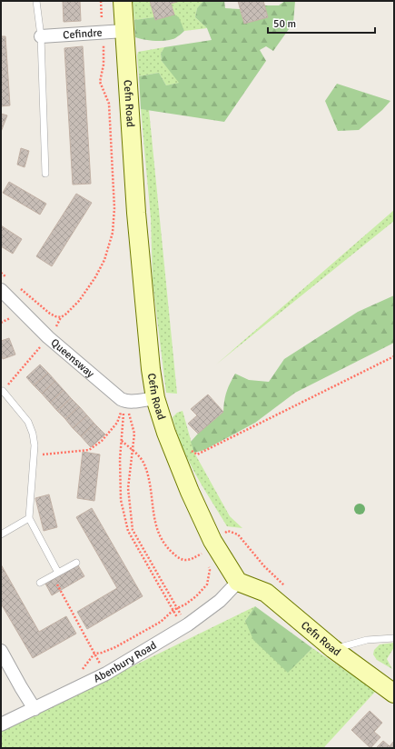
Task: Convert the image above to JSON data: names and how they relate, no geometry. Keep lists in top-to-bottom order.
{
  "streets": {
    "street": [
      "Cefindre",
      "Cefn Road",
      "Queensway",
      "Abenbury Road"
    ]
  },
  "crossings": [
    ["Cefindre", "Cefn Road"],
    ["Cefn Road", "Abenbury Road"]
  ],
  "scale_bar": "50 m"
}
